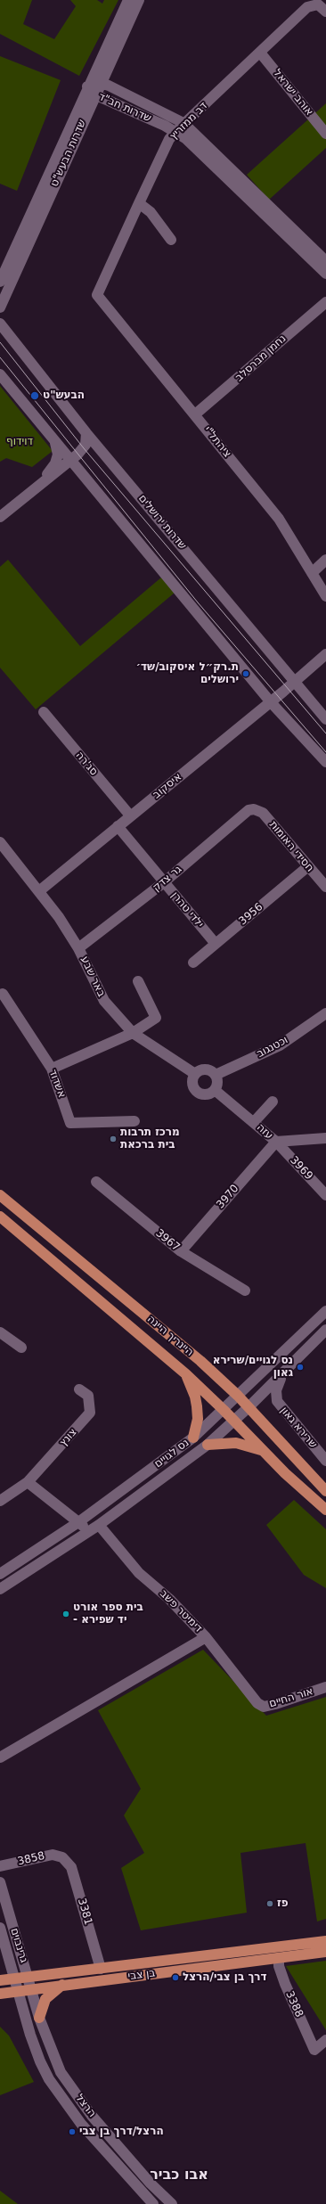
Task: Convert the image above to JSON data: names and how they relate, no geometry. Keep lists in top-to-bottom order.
{
  "streets": {
    "main road": ["היינריך היינה", "בן צבי"],
    "street": [
      "אוהב ישראל",
      "שדרות חב\"ד",
      "דב ממזריץ",
      "שדרות הבעש\"ט",
      "נחמן מברסלב",
      "ציהתל\"י",
      "שדרות ירושלים",
      "סג'רה",
      "איסקוב",
      "חסידי האומות",
      "גר צדק",
      "ילדי טהרן",
      "3956",
      "באר שבע",
      "וכטנגוב",
      "אשדוד",
      "עזה",
      "3969",
      "3970",
      "3967",
      "שרירא גאון",
      "צונץ",
      "נס לגויים",
      "דימיטר פשב",
      "אור החיים",
      "3858",
      "3381",
      "גרינבוים",
      "3388",
      "הרצל"
    ]
  },
  "crossings": [
    ["אוהב ישראל", "דב ממזריץ"],
    ["שדרות חב\"ד", "דב ממזריץ"],
    ["שדרות חב\"ד", "שדרות הבעש\"ט"],
    ["דב ממזריץ", "ציהתל\"י"],
    ["נחמן מברסלב", "ציהתל\"י"],
    ["שדרות ירושלים", "איסקוב"],
    ["סג'רה", "איסקוב"],
    ["איסקוב", "ילדי טהרן"],
    ["איסקוב", "באר שבע"],
    ["חסידי האומות", "גר צדק"],
    ["חסידי האומות", "3956"],
    ["גר צדק", "ילדי טהרן"],
    ["גר צדק", "באר שבע"],
    ["ילדי טהרן", "3956"],
    ["באר שבע", "וכטנגוב"],
    ["באר שבע", "עזה"],
    ["וכטנגוב", "עזה"],
    ["עזה", "3969"],
    ["עזה", "3970"],
    ["3969", "3970"],
    ["3970", "3967"],
    ["היינריך היינה", "נס לגויים"],
    ["שרירא גאון", "נס לגויים"],
    ["נס לגויים", "דימיטר פשב"],
    ["דימיטר פשב", "אור החיים"],
    ["3858", "3381"],
    ["3381", "בן צבי"],
    ["גרינבוים", "בן צבי"],
    ["גרינבוים", "הרצל"],
    ["בן צבי", "3388"],
    ["בן צבי", "הרצל"]
  ],
  "districts": ["אבו כביר"],
  "parks": ["דוידוף"],
  "places": [
    "הבעש\"ט",
    "ת.רק״ל איסקוב/שד׳ ירושלים",
    "מרכז תרבות בית ברכאת",
    "נס לגויים/שרירא גאון",
    "בית ספר אורט - יד שפירא",
    "פז",
    "דרך בן צבי/הרצל",
    "הרצל/דרך בן צבי"
  ]
}
